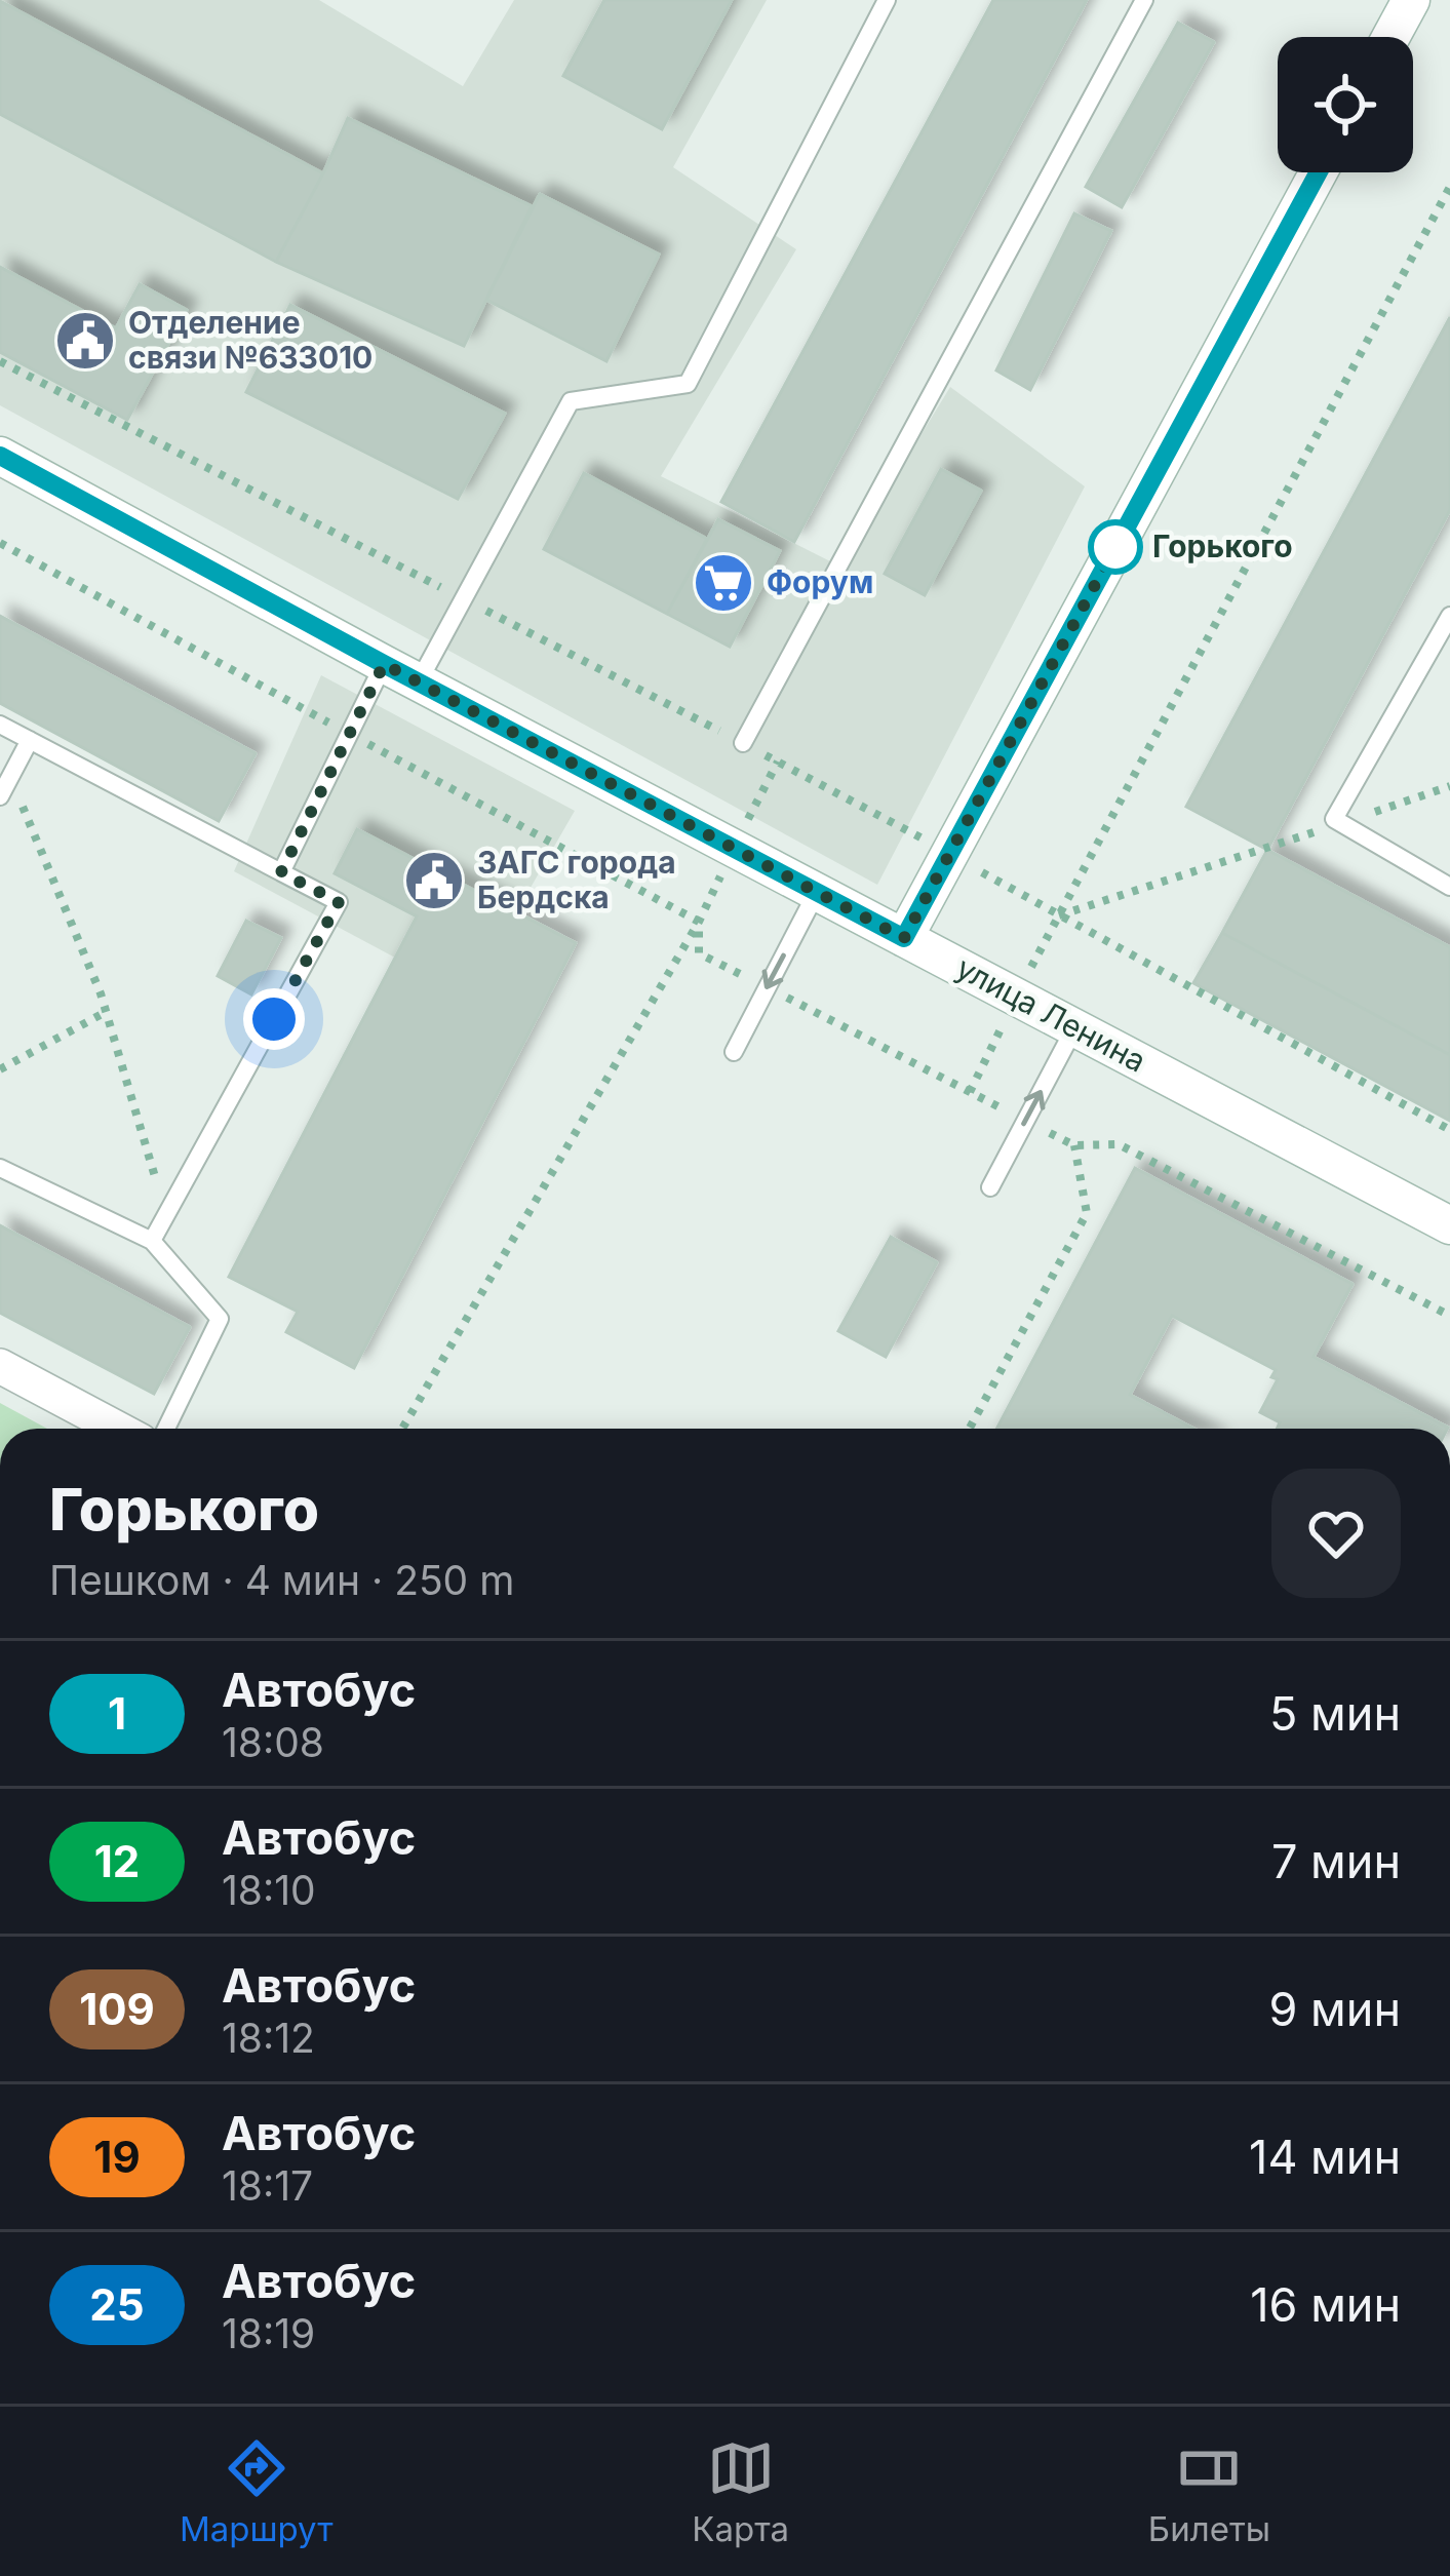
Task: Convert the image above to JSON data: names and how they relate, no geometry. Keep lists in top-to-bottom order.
{
  "streets": {
    "main road": ["улица Ленина"]
  },
  "places": {
    "public building": ["Отделение связи №633010", "ЗАГС города Бердска"],
    "other": ["Горького"],
    "supermarket": ["Форум"]
  },
  "lines": ["bus line 1"],
  "page": {
    "heading": ["Горького", "Пешком · 4 мин · 250 m"],
    "list": [
      {
        "mark": "1",
        "name": "Автобус",
        "note": "18:08",
        "value": "5 мин"
      },
      {
        "mark": "12",
        "name": "Автобус",
        "note": "18:10",
        "value": "7 мин"
      },
      {
        "mark": "109",
        "name": "Автобус",
        "note": "18:12",
        "value": "9 мин"
      },
      {
        "mark": "19",
        "name": "Автобус",
        "note": "18:17",
        "value": "14 мин"
      },
      {
        "mark": "25",
        "name": "Автобус",
        "note": "18:19",
        "value": "16 мин"
      }
    ],
    "tabs": ["Маршрут", "Карта", "Билеты"]
  }
}
